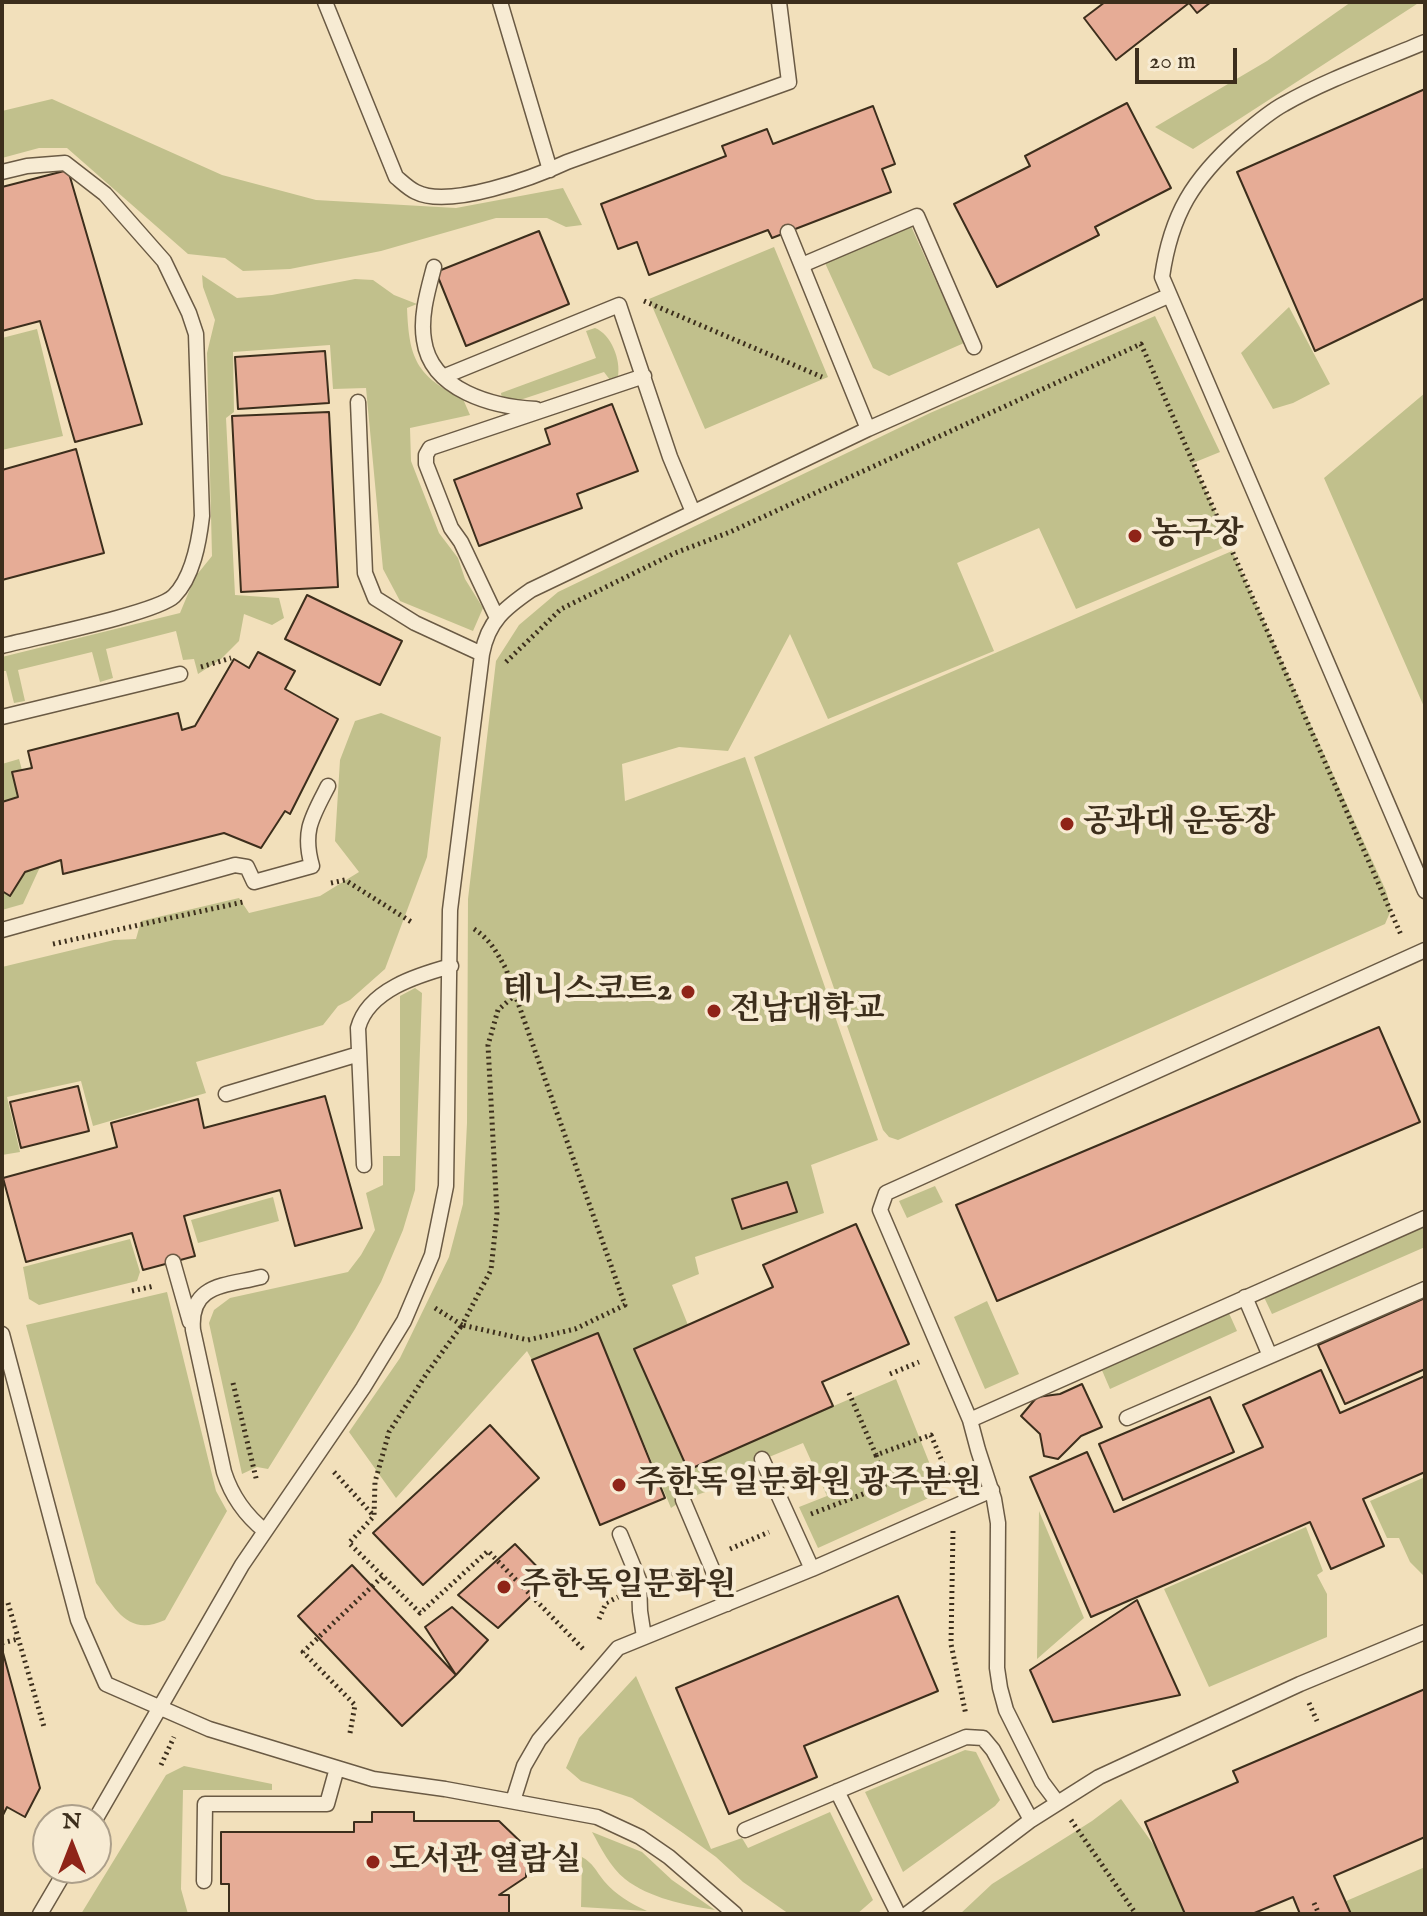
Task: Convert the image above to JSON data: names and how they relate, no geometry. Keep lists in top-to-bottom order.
{
  "places": [
    "농구장",
    "공과대 운동장",
    "테니스코트2",
    "전남대학교",
    "주한독일문화원 광주분원",
    "주한독일문화원",
    "도서관 열람실"
  ],
  "scale_bar": "20 m",
  "north": "top"
}
